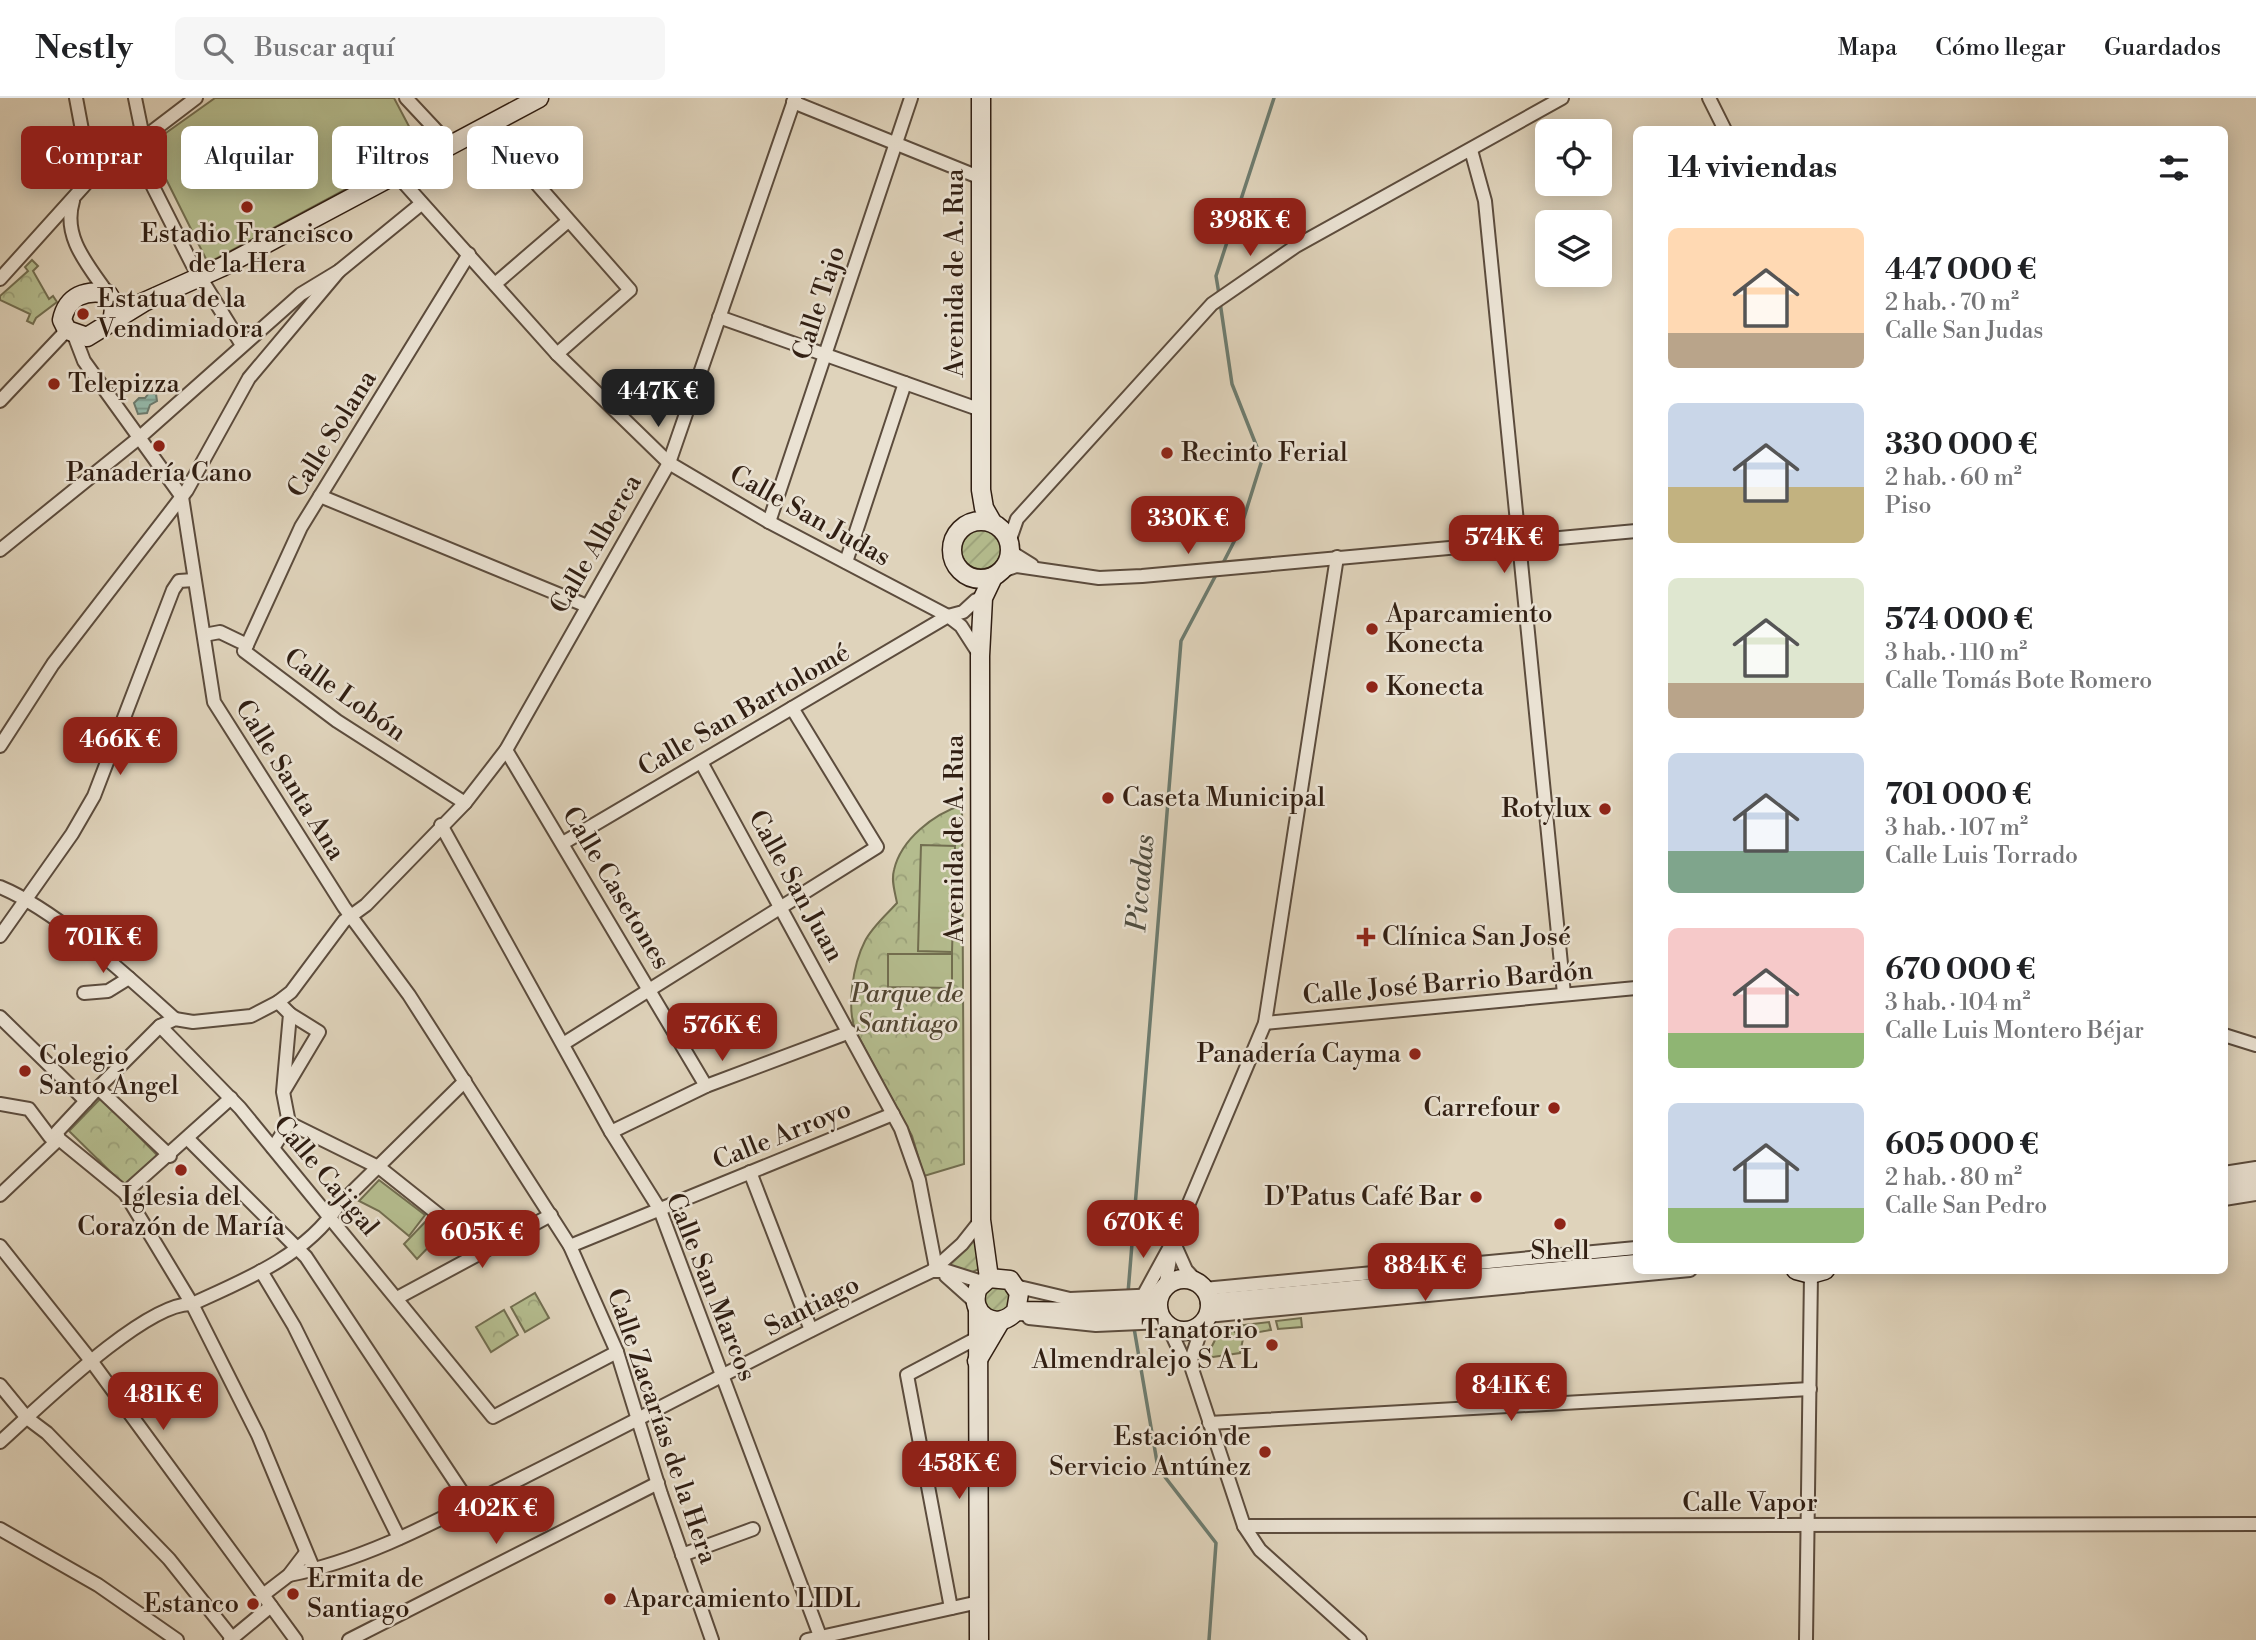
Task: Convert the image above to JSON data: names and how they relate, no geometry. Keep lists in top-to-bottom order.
{
  "streets": {
    "street": [
      "Avenida de A. Rua",
      "Calle Tajo",
      "Calle Solana",
      "Calle San Judas",
      "Calle Alberca",
      "Calle Lobón",
      "Calle San Bartolomé",
      "Calle Santa Ana",
      "Calle San Juan",
      "Calle Casetones",
      "Calle José Barrio Bardón",
      "Calle Arroyo",
      "Calle Cajigal",
      "Calle San Marcos",
      "Santiago",
      "Calle Zacarías de la Hera",
      "Calle Vapor"
    ]
  },
  "crossings": [
    ["Avenida de A. Rua", "Calle San Judas"],
    ["Avenida de A. Rua", "Santiago"],
    ["Calle Tajo", "Calle San Judas"],
    ["Calle Solana", "Calle San Judas"],
    ["Calle Solana", "Calle Lobón"],
    ["Calle San Judas", "Calle Alberca"],
    ["Calle San Judas", "Calle San Bartolomé"],
    ["Calle Alberca", "Calle Lobón"],
    ["Calle Alberca", "Calle Santa Ana"],
    ["Calle Alberca", "Calle Casetones"],
    ["Calle Alberca", "Calle San Marcos"],
    ["Calle Alberca", "Calle Zacarías de la Hera"],
    ["Calle Lobón", "Calle Santa Ana"],
    ["Calle San Bartolomé", "Calle San Juan"],
    ["Calle San Bartolomé", "Calle Casetones"],
    ["Calle Santa Ana", "Calle Zacarías de la Hera"],
    ["Calle San Juan", "Calle Arroyo"],
    ["Calle San Juan", "Santiago"],
    ["Calle Arroyo", "Calle San Marcos"],
    ["Calle Arroyo", "Calle Zacarías de la Hera"],
    ["Calle Cajigal", "Calle Zacarías de la Hera"],
    ["Calle San Marcos", "Santiago"],
    ["Santiago", "Calle Zacarías de la Hera"]
  ],
  "water": ["Picadas"],
  "parks": ["Parque de Santiago"],
  "places": {
    "other": [
      "Estadio Francisco de la Hera",
      "Estatua de la Vendimiadora",
      "Telepizza",
      "Panadería Cano",
      "Recinto Ferial",
      "Aparcamiento Konecta",
      "Konecta",
      "Caseta Municipal",
      "Rotylux",
      "Panadería Cayma",
      "Colegio Santo Ángel",
      "Carrefour",
      "Iglesia del Corazón de María",
      "D'Patus Café Bar",
      "Shell",
      "Tanatorio Almendralejo S A L",
      "Estación de Servicio Antúnez",
      "Ermita de Santiago",
      "Aparcamiento LIDL",
      "Estanco"
    ],
    "health": ["Clínica San José"]
  },
  "page": {
    "header": "Nestly",
    "search": "Buscar aquí",
    "nav": ["Mapa", "Cómo llegar", "Guardados"],
    "chip": [
      "Comprar",
      "Alquilar",
      "Filtros",
      "Nuevo"
    ],
    "heading": "14 viviendas",
    "price": [
      "398K €",
      "447K €",
      "330K €",
      "574K €",
      "466K €",
      "701K €",
      "576K €",
      "670K €",
      "605K €",
      "884K €",
      "841K €",
      "481K €",
      "458K €",
      "402K €"
    ],
    "list": [
      {
        "name": "447 000 €",
        "note": "2 hab. · 70 m² · Calle San Judas"
      },
      {
        "name": "330 000 €",
        "note": "2 hab. · 60 m² · Piso"
      },
      {
        "name": "574 000 €",
        "note": "3 hab. · 110 m² · Calle Tomás Bote Romero"
      },
      {
        "name": "701 000 €",
        "note": "3 hab. · 107 m² · Calle Luis Torrado"
      },
      {
        "name": "670 000 €",
        "note": "3 hab. · 104 m² · Calle Luis Montero Béjar"
      },
      {
        "name": "605 000 €",
        "note": "2 hab. · 80 m² · Calle San Pedro"
      }
    ]
  }
}
